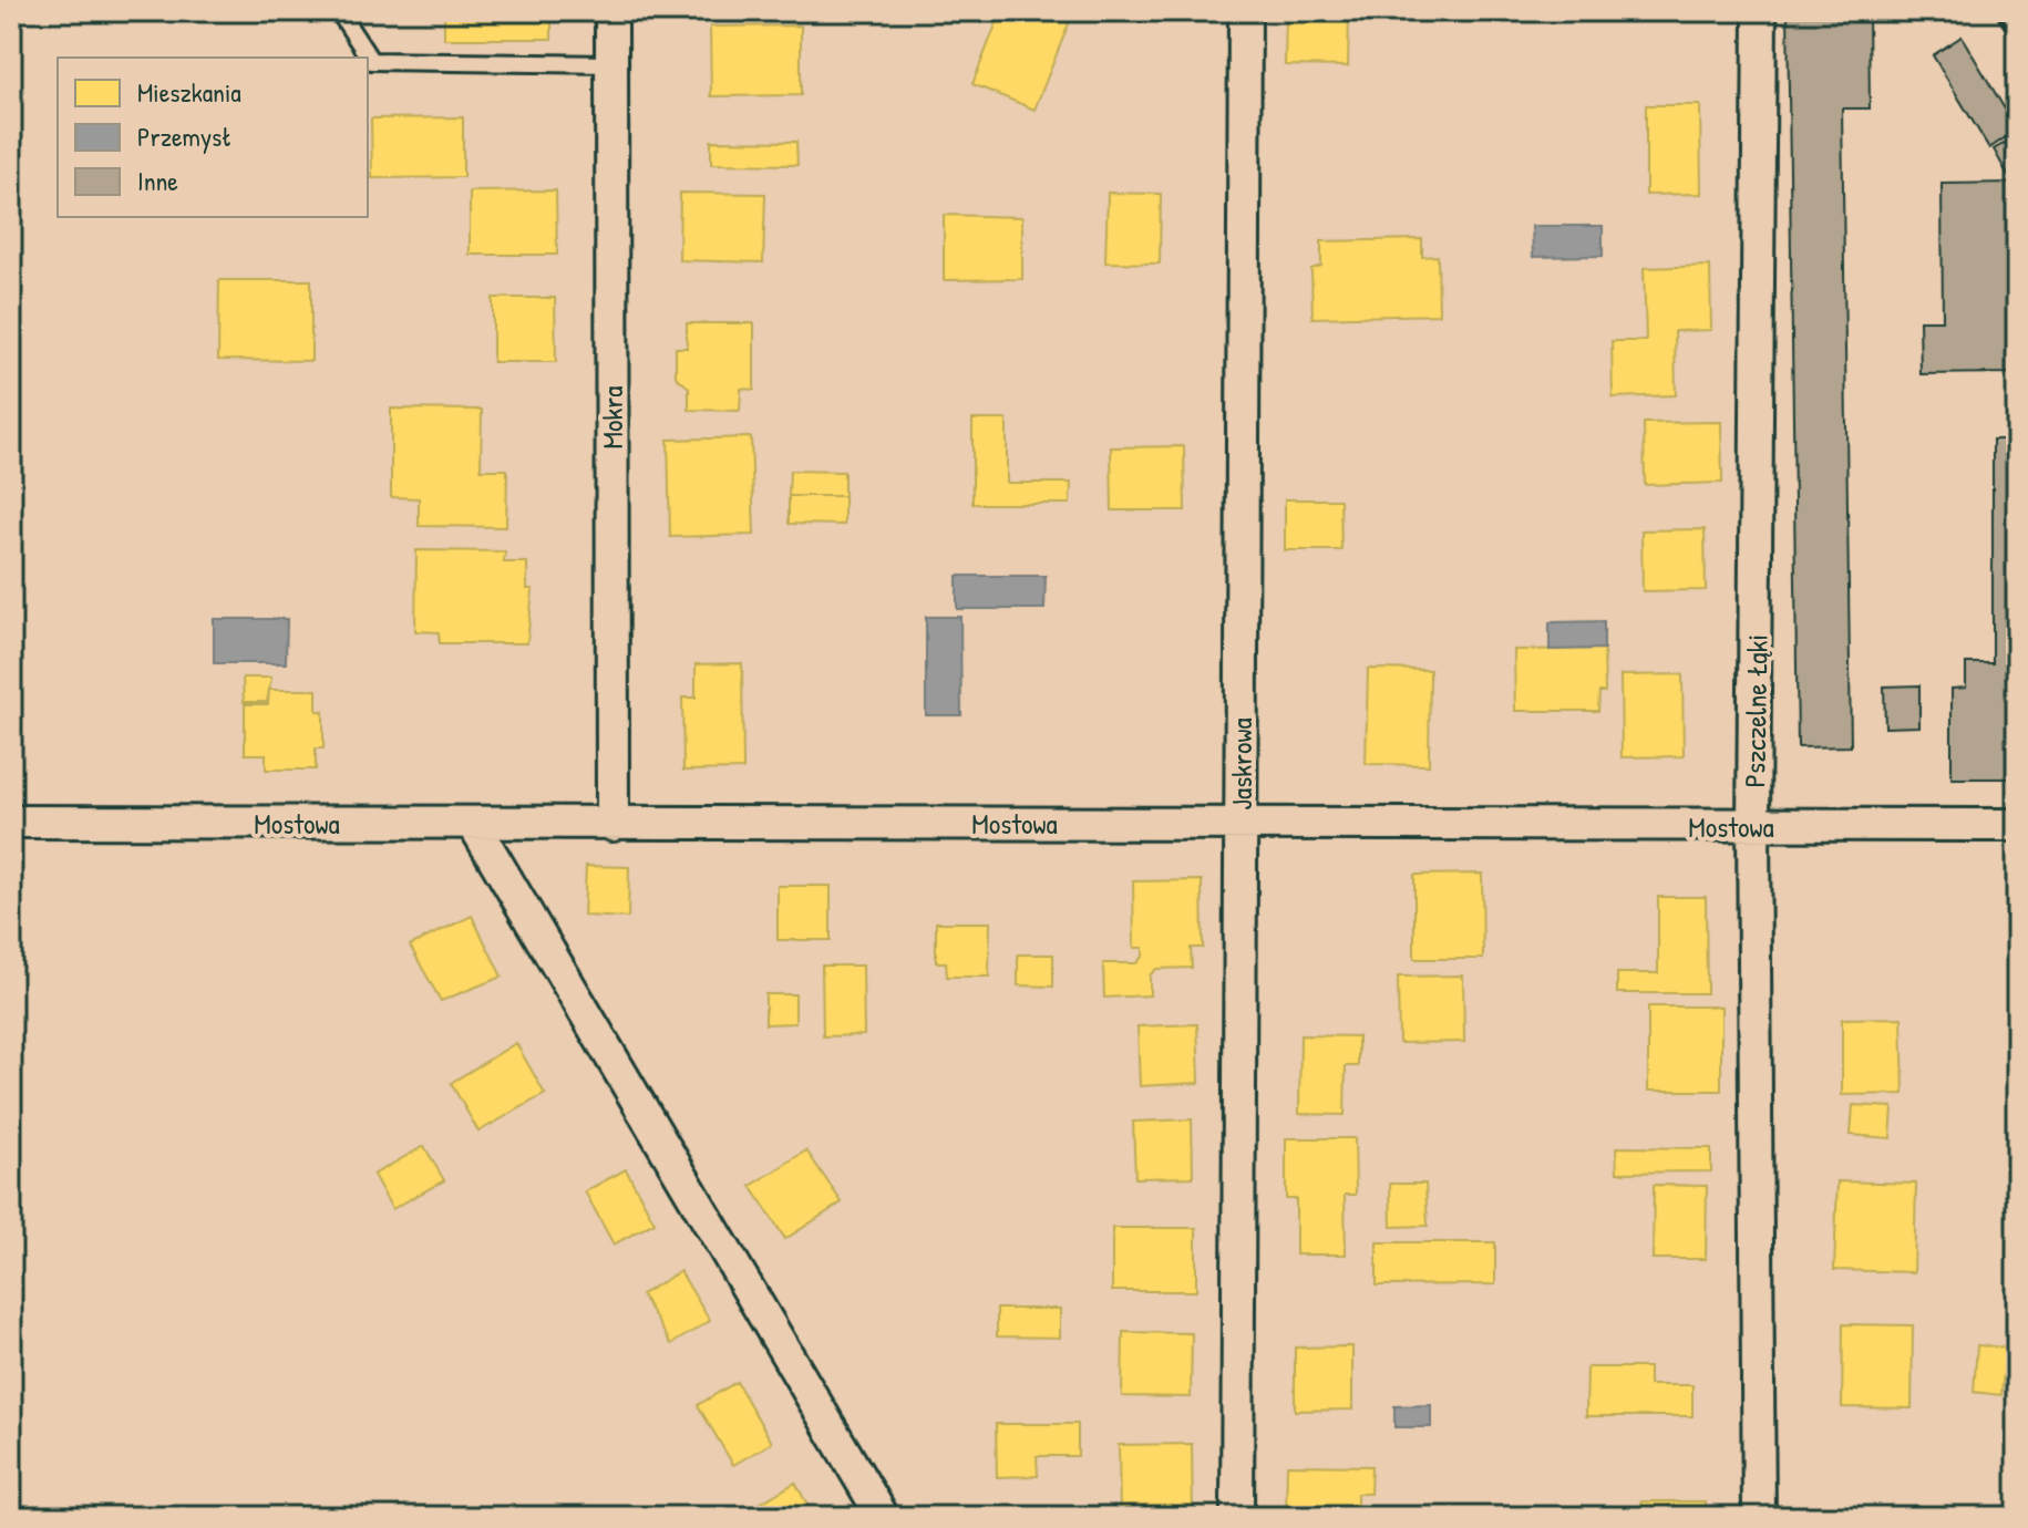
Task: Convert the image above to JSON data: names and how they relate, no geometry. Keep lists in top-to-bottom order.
{
  "streets": {
    "street": [
      "Mokra",
      "Pszczelne Łąki",
      "Jaskrowa",
      "Mostowa"
    ]
  },
  "crossings": [
    ["Mokra", "Mostowa"],
    ["Pszczelne Łąki", "Mostowa"],
    ["Jaskrowa", "Mostowa"]
  ],
  "legend": ["Mieszkania", "Przemysł", "Inne"]
}
